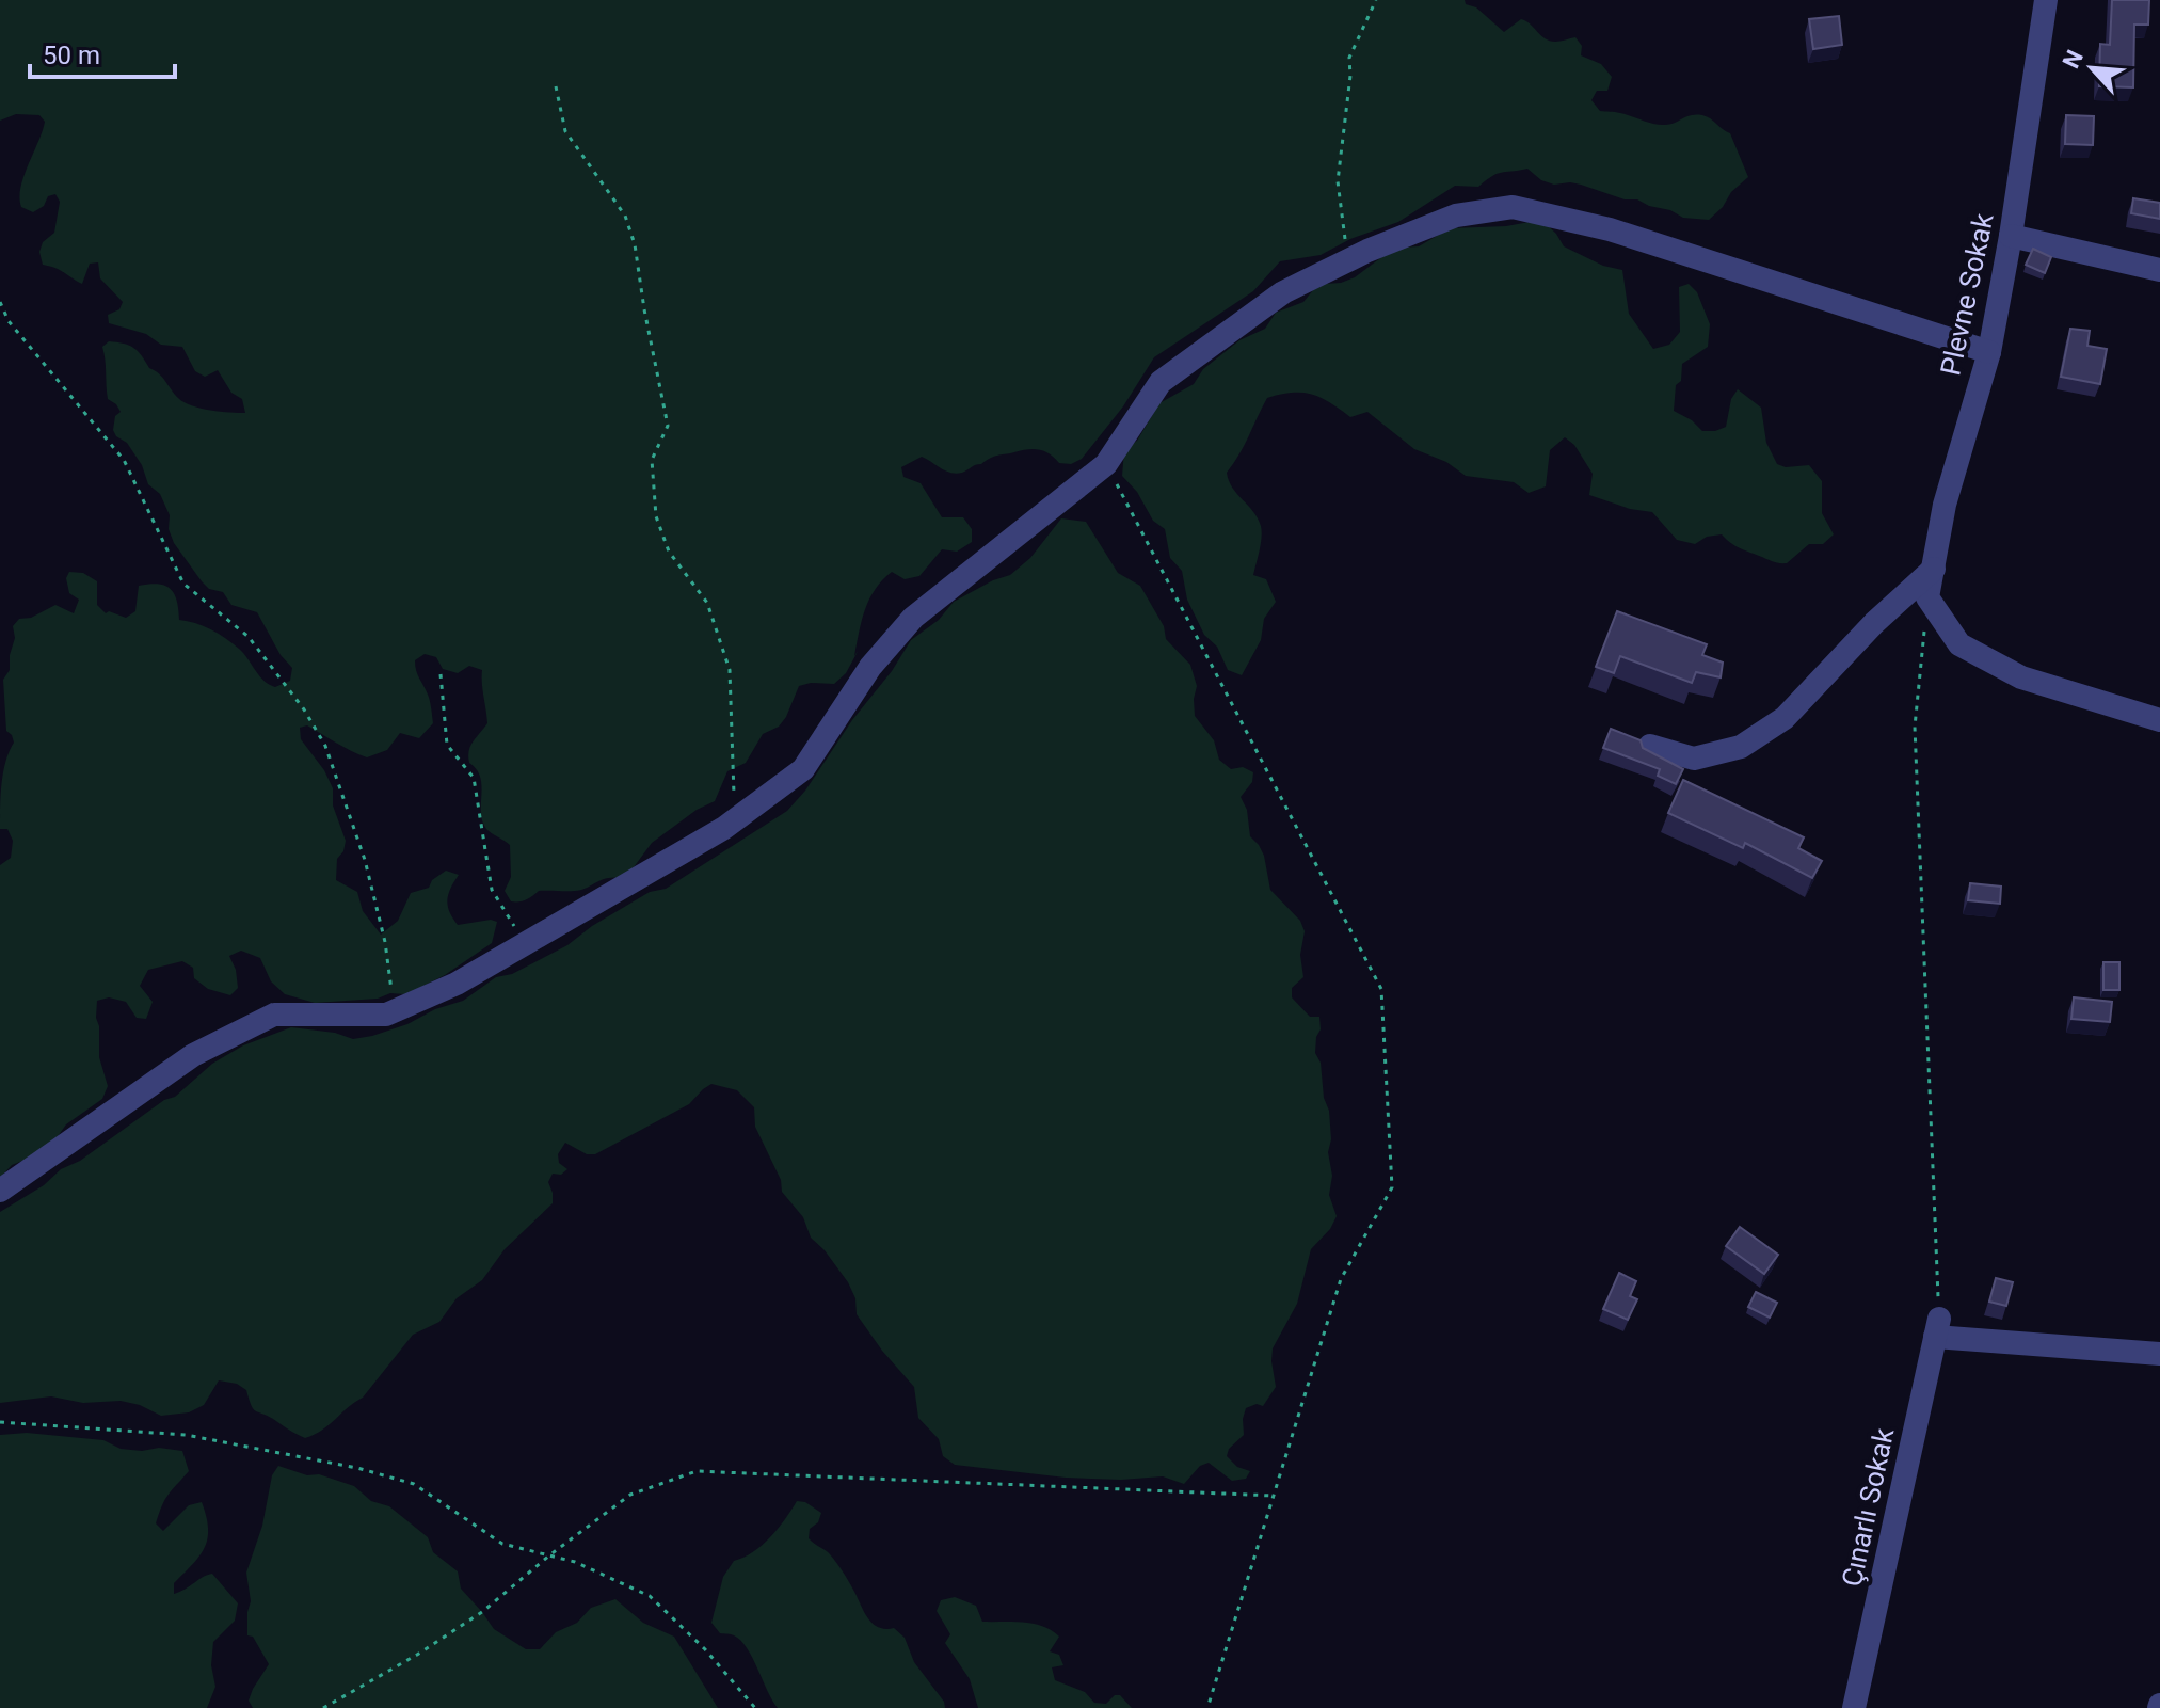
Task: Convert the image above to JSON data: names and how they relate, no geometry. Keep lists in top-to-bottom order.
{
  "streets": {
    "street": ["Plevne Sokak", "Çınarlı Sokak"]
  },
  "scale_bar": "50 m",
  "north": "top left"
}
